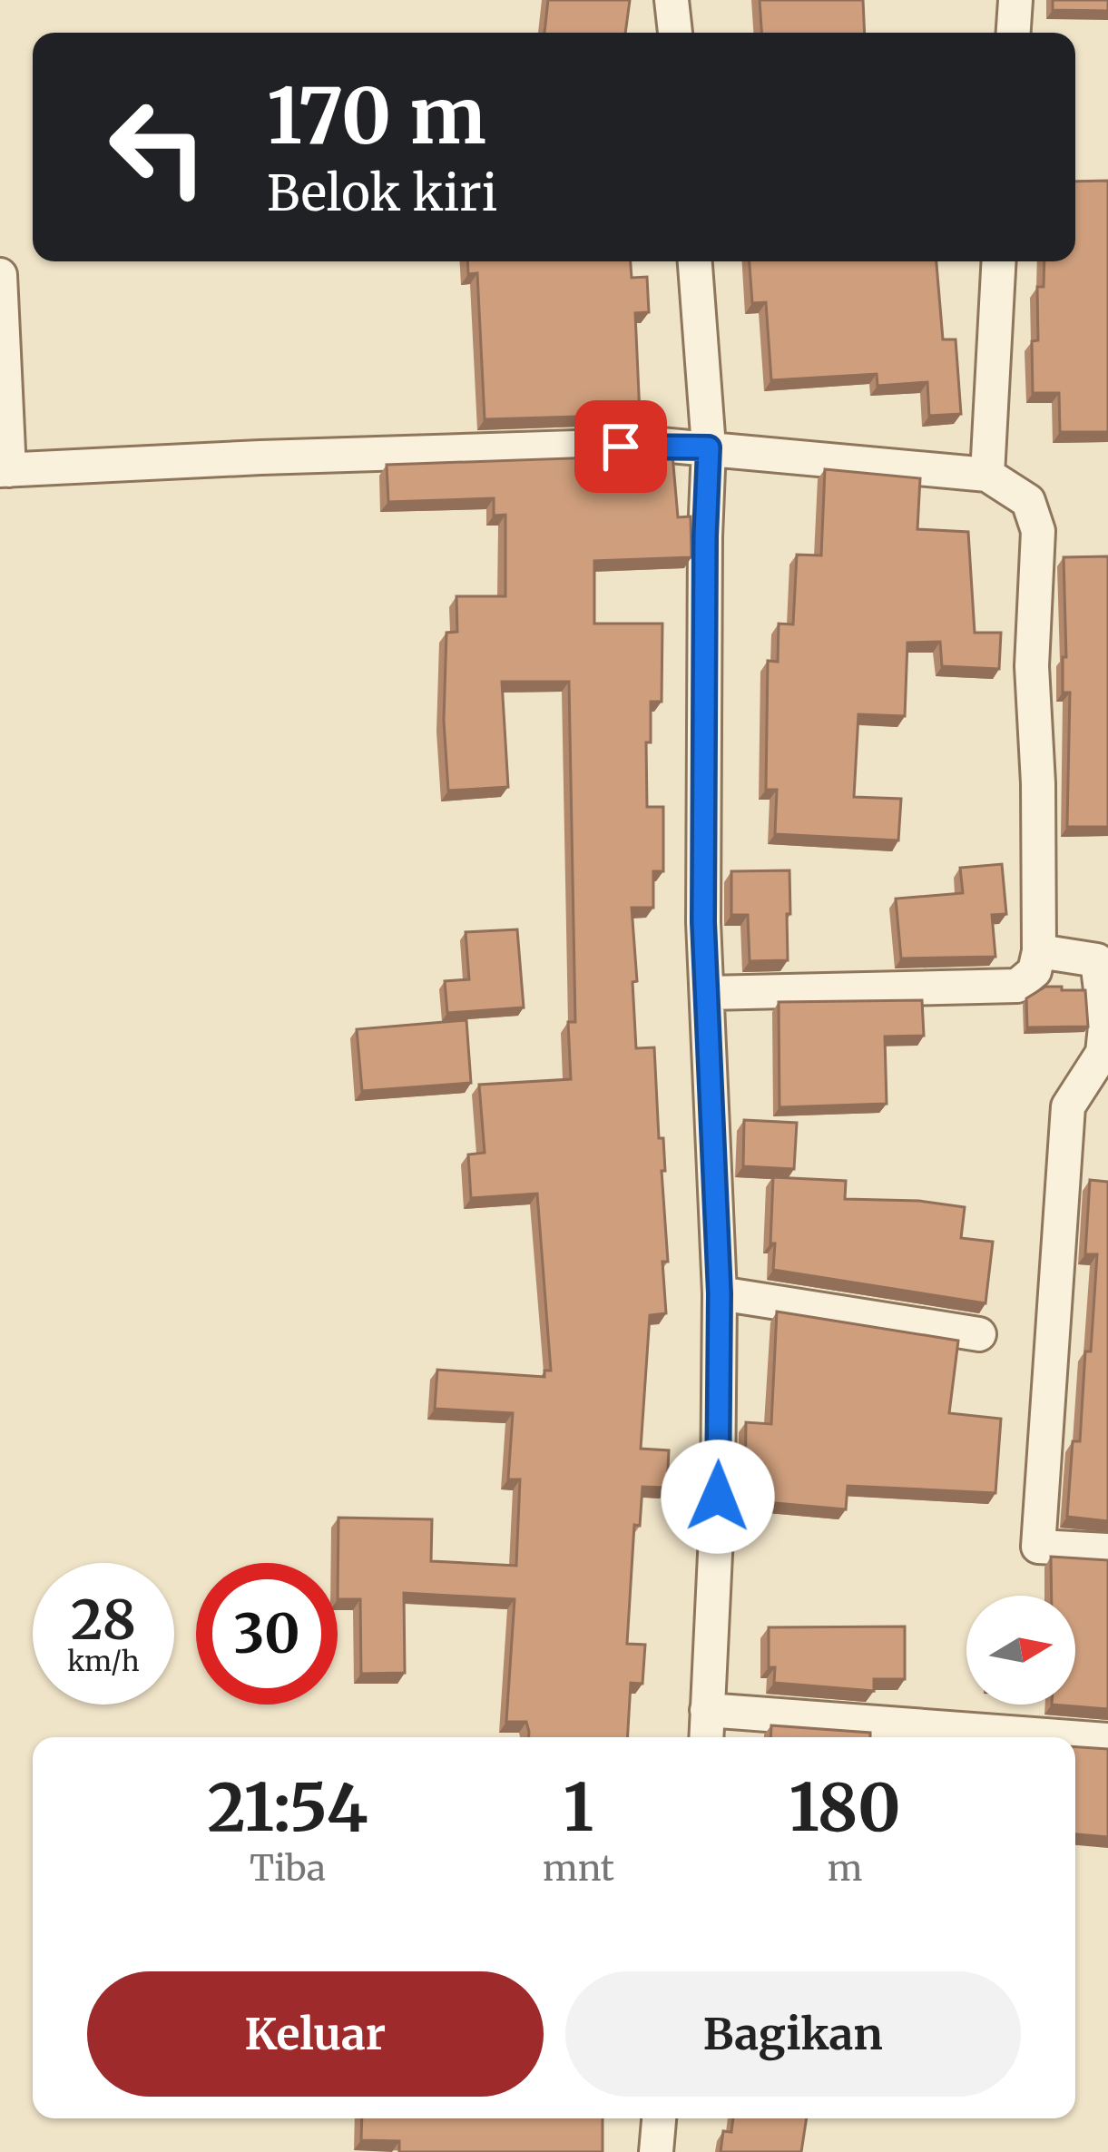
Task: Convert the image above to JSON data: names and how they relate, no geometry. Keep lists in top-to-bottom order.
{
  "north": "right",
  "page": {
    "turn": ["170 m", "Belok kiri"],
    "speed": "28 km/h",
    "limit": "30",
    "eta": [
      "21:54",
      "Tiba",
      "1",
      "mnt",
      "180",
      "m"
    ],
    "buttons": ["Keluar", "Bagikan"]
  }
}
